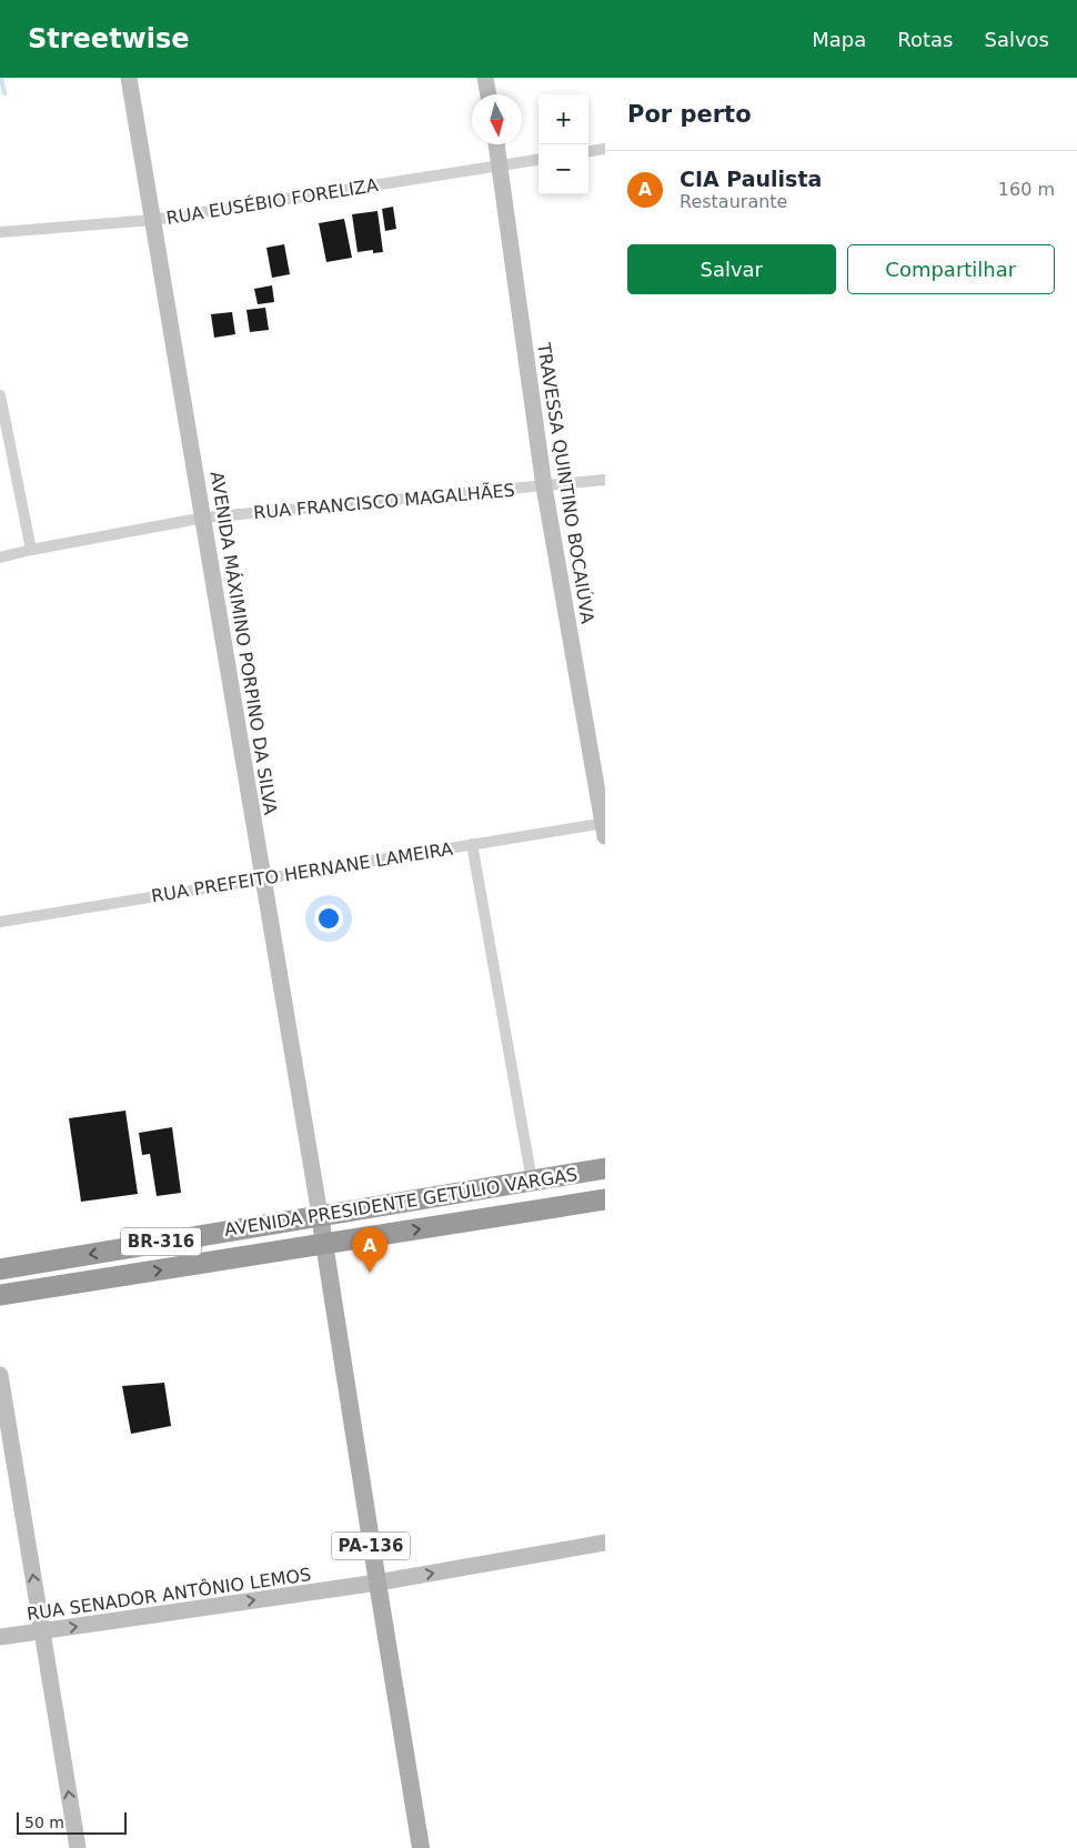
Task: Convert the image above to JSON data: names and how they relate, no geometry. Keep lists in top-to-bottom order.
{
  "streets": {
    "highway": ["AVENIDA PRESIDENTE GETÚLIO VARGAS", "BR-316"],
    "main road": ["PA-136"],
    "street": [
      "RUA EUSÉBIO FORELIZA",
      "TRAVESSA QUINTINO BOCAIÚVA",
      "RUA FRANCISCO MAGALHÃES",
      "AVENIDA MÁXIMINO PORPINO DA SILVA",
      "RUA PREFEITO HERNANE LAMEIRA",
      "RUA SENADOR ANTÔNIO LEMOS"
    ]
  },
  "crossings": [
    ["RUA EUSÉBIO FORELIZA", "TRAVESSA QUINTINO BOCAIÚVA"],
    ["RUA EUSÉBIO FORELIZA", "AVENIDA MÁXIMINO PORPINO DA SILVA"],
    ["TRAVESSA QUINTINO BOCAIÚVA", "RUA FRANCISCO MAGALHÃES"],
    ["TRAVESSA QUINTINO BOCAIÚVA", "RUA PREFEITO HERNANE LAMEIRA"],
    ["RUA FRANCISCO MAGALHÃES", "AVENIDA MÁXIMINO PORPINO DA SILVA"],
    ["AVENIDA MÁXIMINO PORPINO DA SILVA", "RUA PREFEITO HERNANE LAMEIRA"],
    ["AVENIDA MÁXIMINO PORPINO DA SILVA", "AVENIDA PRESIDENTE GETÚLIO VARGAS"],
    ["AVENIDA MÁXIMINO PORPINO DA SILVA", "PA-136"],
    ["AVENIDA PRESIDENTE GETÚLIO VARGAS", "PA-136"],
    ["PA-136", "RUA SENADOR ANTÔNIO LEMOS"]
  ],
  "one_way": ["RUA SENADOR ANTÔNIO LEMOS"],
  "scale_bar": "50 m",
  "north": "bottom",
  "page": {
    "header": "Streetwise",
    "nav": ["Mapa", "Rotas", "Salvos"],
    "heading": "Por perto",
    "map_buttons": ["+", "−"],
    "list": [
      {
        "mark": "A",
        "name": "CIA Paulista",
        "note": "Restaurante",
        "value": "160 m"
      }
    ],
    "buttons": ["Salvar", "Compartilhar"],
    "pins": "A",
    "scale": "50 m"
  }
}
